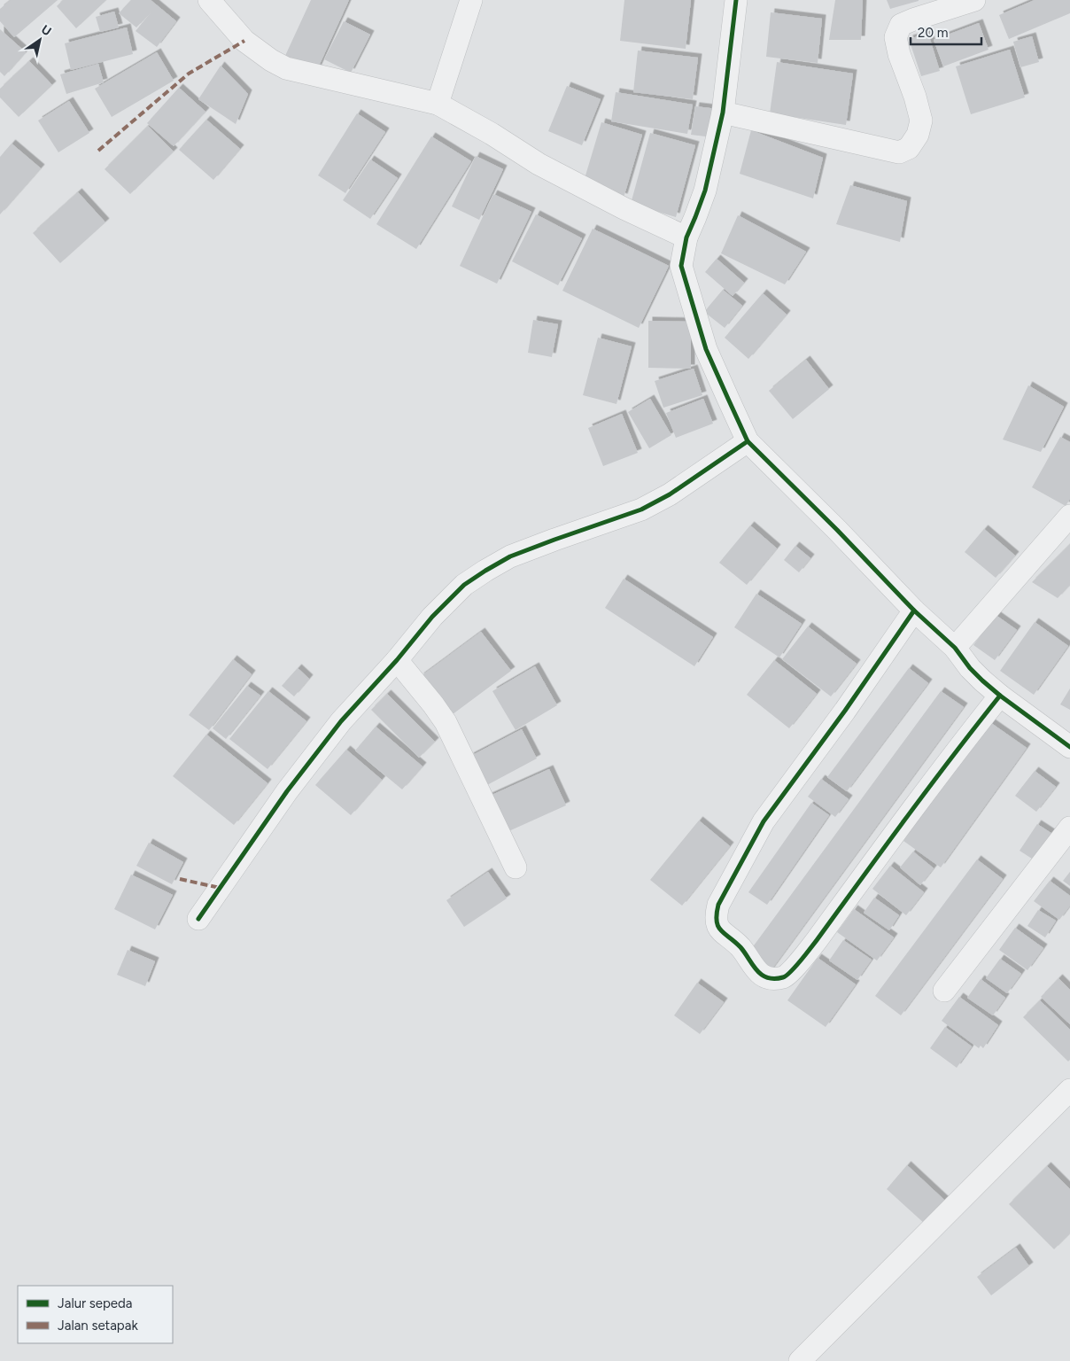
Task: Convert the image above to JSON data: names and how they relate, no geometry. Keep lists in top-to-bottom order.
{
  "legend": ["Jalur sepeda", "Jalan setapak"],
  "scale_bar": "20 m",
  "north": "top right"
}
